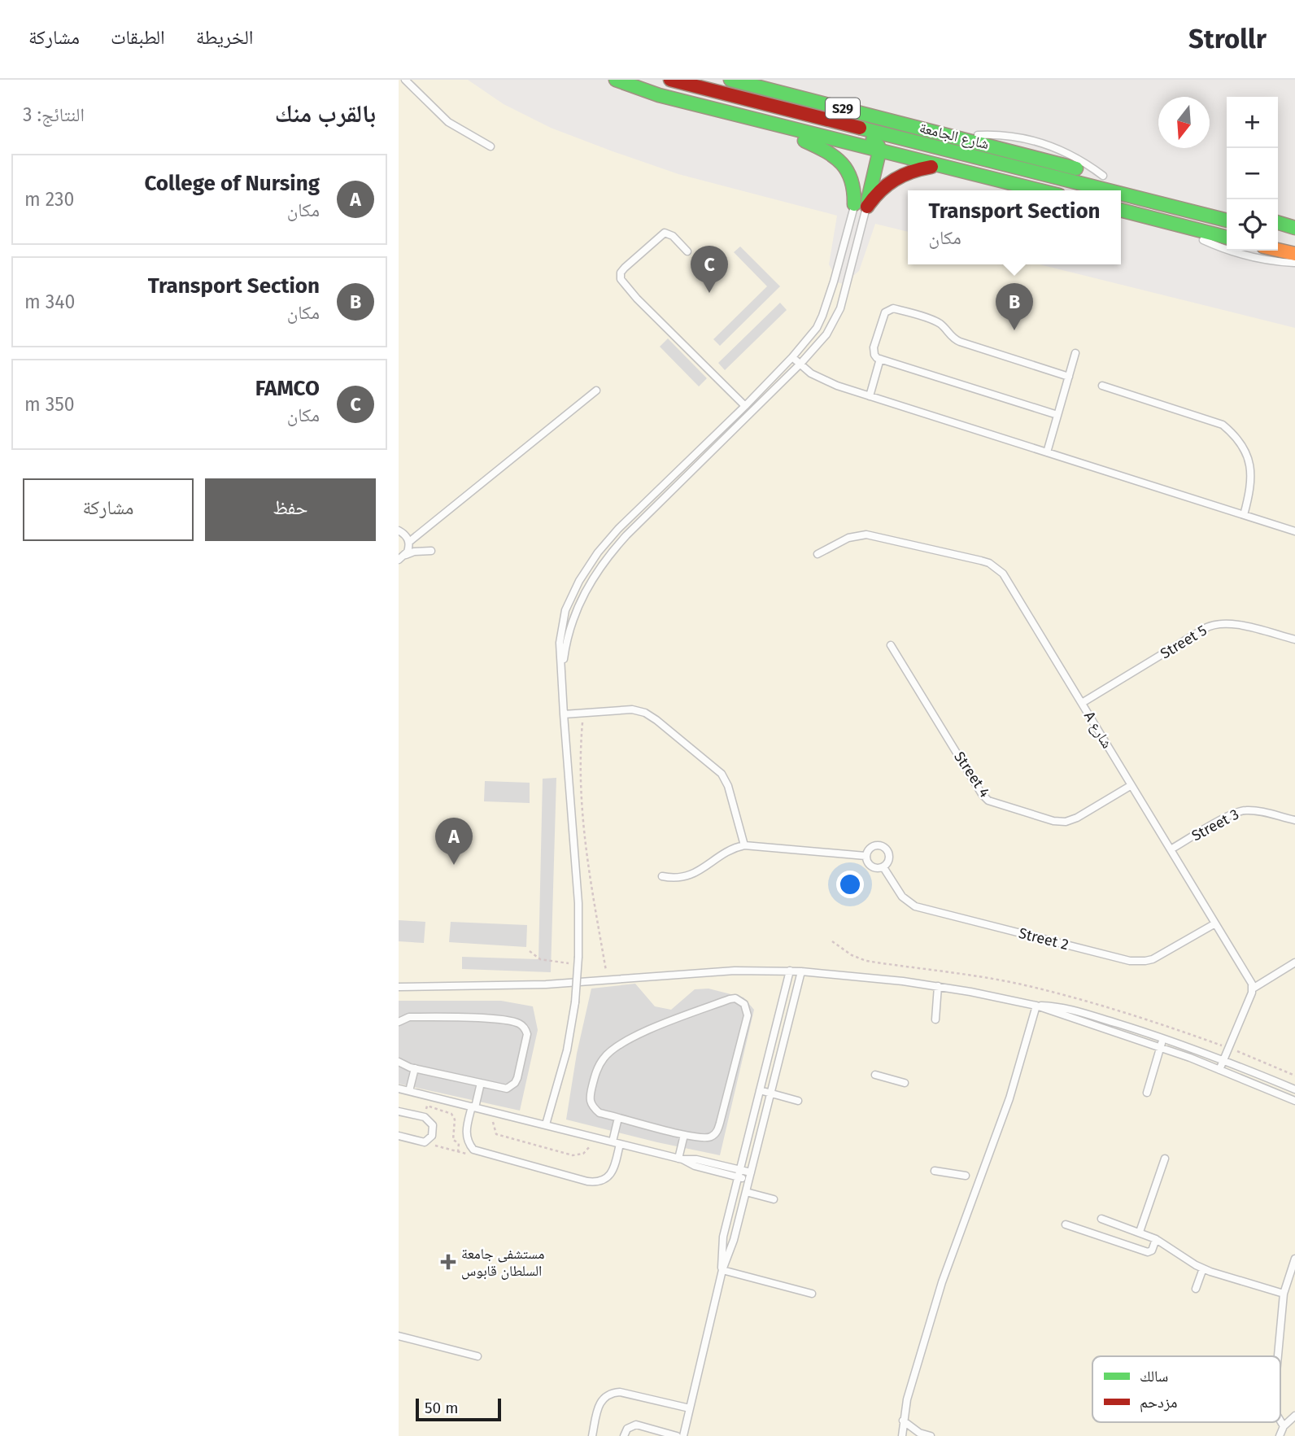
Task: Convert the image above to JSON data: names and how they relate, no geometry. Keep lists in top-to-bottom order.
{
  "streets": {
    "main road": ["S29", "شارع الجامعة"],
    "lane": [
      "Street 5",
      "A شارع",
      "Street 4",
      "Street 3",
      "Street 2"
    ]
  },
  "crossings": [
    ["Street 5", "A شارع"],
    ["A شارع", "Street 4"],
    ["A شارع", "Street 3"],
    ["A شارع", "Street 2"]
  ],
  "places": {
    "health": ["مستشفى جامعة السلطان قابوس"]
  },
  "legend": ["سالك", "مزدحم"],
  "scale_bar": "50 m",
  "north": "bottom",
  "page": {
    "header": "Strollr",
    "nav": ["الخريطة", "الطبقات", "مشاركة"],
    "heading": ["بالقرب منك", "النتائج: 3"],
    "map_buttons": ["+", "−"],
    "list": [
      {
        "mark": "A",
        "name": "College of Nursing",
        "note": "مكان",
        "value": "230 m"
      },
      {
        "mark": "B",
        "name": "Transport Section",
        "note": "مكان",
        "value": "340 m"
      },
      {
        "mark": "C",
        "name": "FAMCO",
        "note": "مكان",
        "value": "350 m"
      }
    ],
    "popup": ["Transport Section", "مكان"],
    "pins": ["C", "B", "A"],
    "buttons": ["حفظ", "مشاركة"],
    "scale": "50 m"
  }
}
